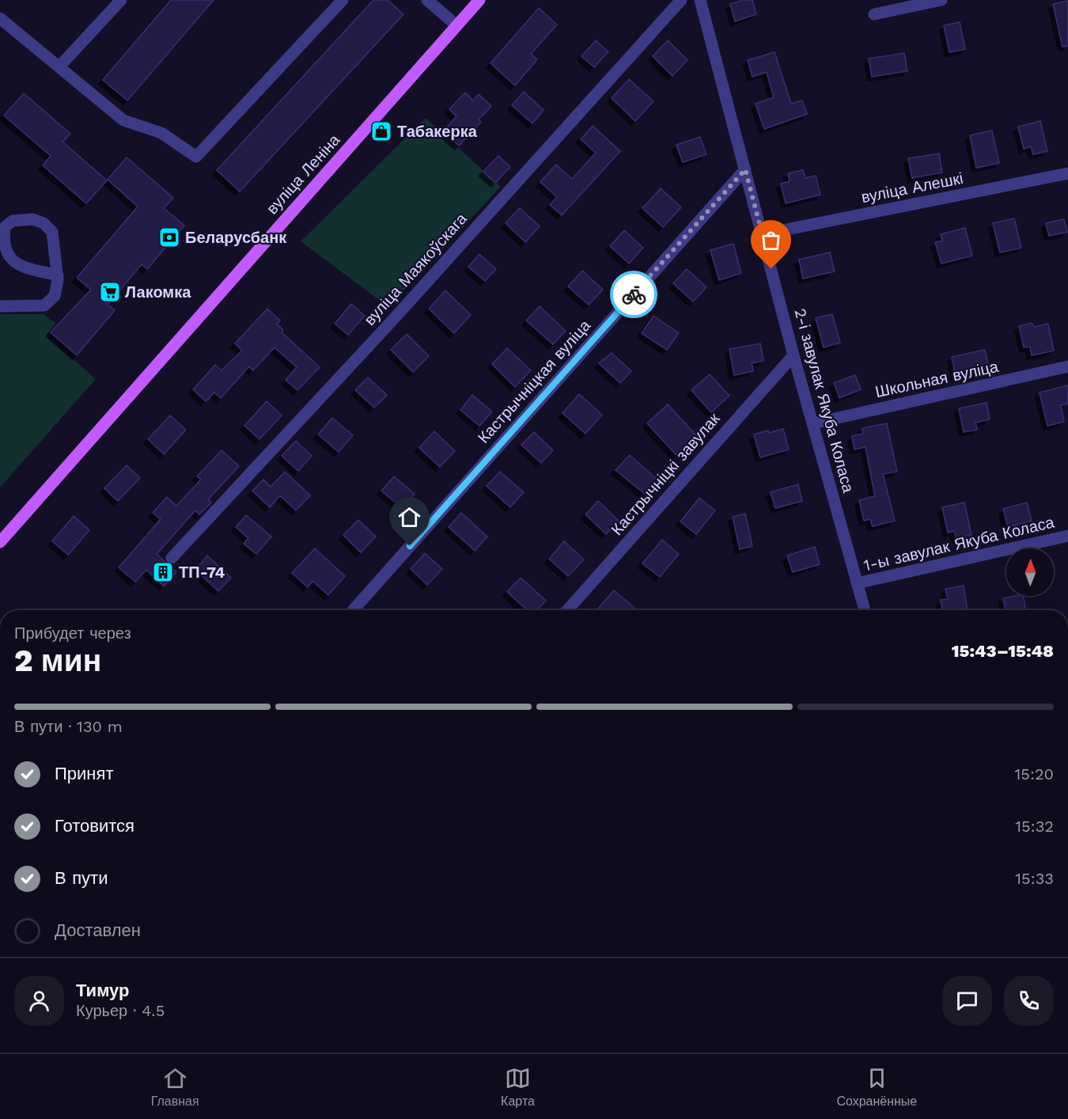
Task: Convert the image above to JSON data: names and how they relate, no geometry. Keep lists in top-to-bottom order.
{
  "streets": {
    "main road": ["вуліца Леніна"],
    "street": [
      "вуліца Алешкі",
      "вуліца Маякоўскага",
      "Школьная вуліца",
      "Кастрычніцкая вуліца",
      "2-і завулак Якуба Коласа",
      "Кастрычніцкі завулак",
      "1-ы завулак Якуба Коласа"
    ]
  },
  "crossings": [
    ["вуліца Алешкі", "2-і завулак Якуба Коласа"],
    ["Школьная вуліца", "2-і завулак Якуба Коласа"],
    ["Кастрычніцкая вуліца", "2-і завулак Якуба Коласа"],
    ["2-і завулак Якуба Коласа", "Кастрычніцкі завулак"],
    ["2-і завулак Якуба Коласа", "1-ы завулак Якуба Коласа"]
  ],
  "places": {
    "shop": ["Табакерка"],
    "bank": ["Беларусбанк"],
    "supermarket": ["Лакомка"],
    "building": ["ТП-74"]
  },
  "north": "top",
  "page": {
    "heading": ["2 мин", "Прибудет через", "15:43–15:48"],
    "panel": ["Тимур", "Курьер · 4.5"],
    "bar": "В пути · 130 m",
    "list": [
      ["Принят", "15:20"],
      ["Готовится", "15:32"],
      ["В пути", "15:33"],
      "Доставлен"
    ],
    "tabs": ["Главная", "Карта", "Сохранённые"]
  }
}
